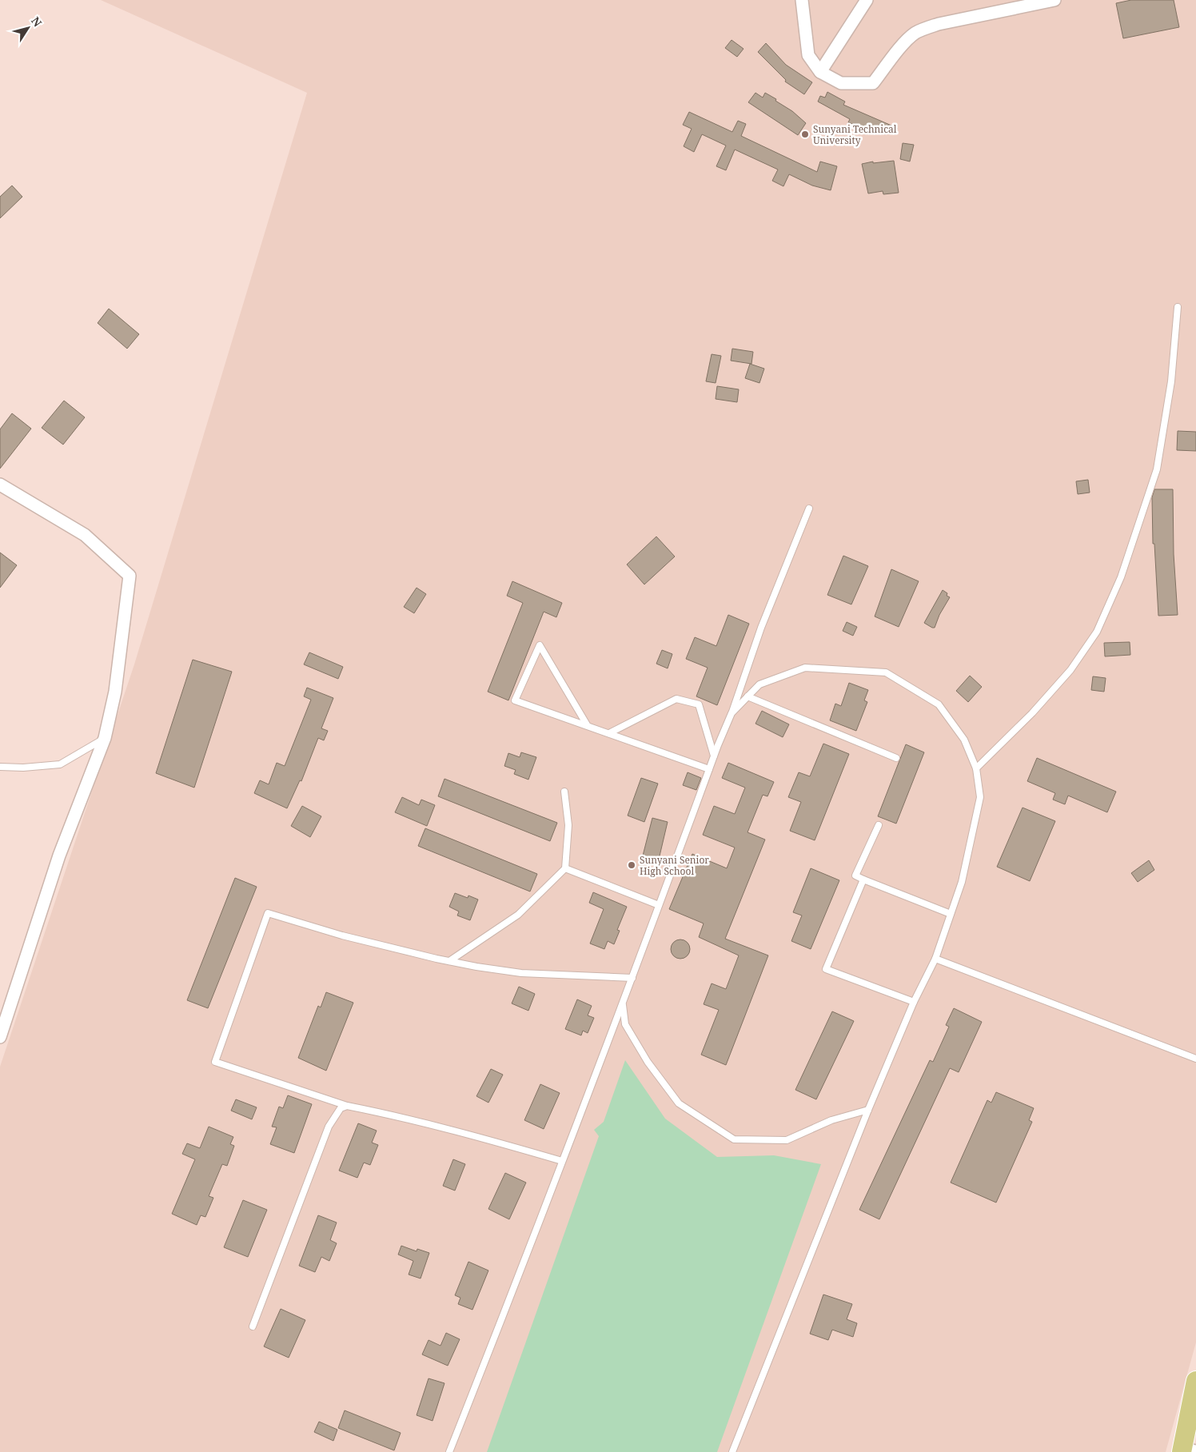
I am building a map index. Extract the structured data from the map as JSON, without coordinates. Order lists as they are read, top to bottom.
{
  "places": ["Sunyani Technical University", "Sunyani Senior High School"],
  "north": "top right"
}
